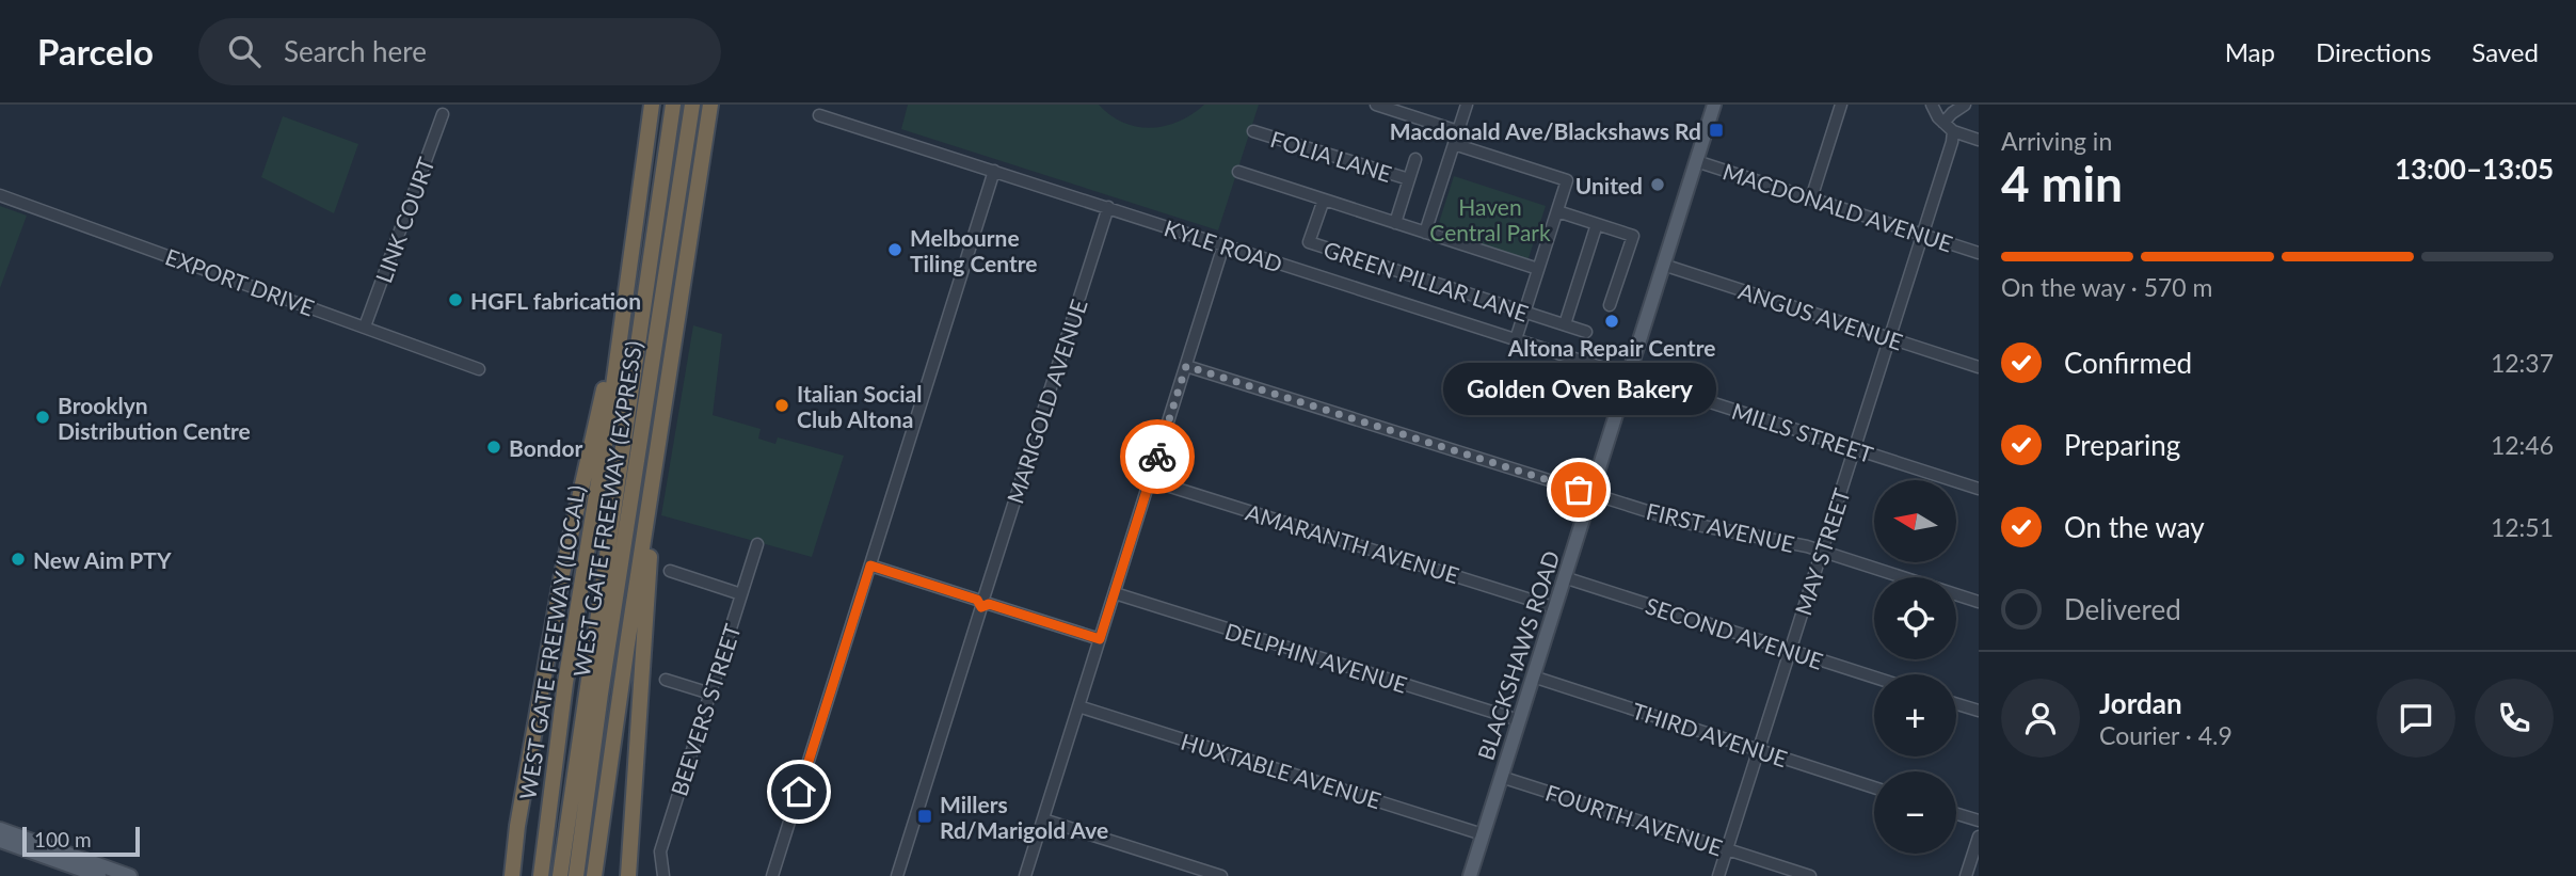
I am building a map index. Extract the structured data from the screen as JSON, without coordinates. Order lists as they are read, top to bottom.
{
  "streets": {
    "highway": ["WEST GATE FREEWAY (EXPRESS)", "WEST GATE FREEWAY (LOCAL)"],
    "main road": ["BLACKSHAWS ROAD"],
    "street": [
      "FOLIA LANE",
      "MACDONALD AVENUE",
      "LINK COURT",
      "KYLE ROAD",
      "GREEN PILLAR LANE",
      "EXPORT DRIVE",
      "ANGUS AVENUE",
      "MARIGOLD AVENUE",
      "MILLS STREET",
      "FIRST AVENUE",
      "AMARANTH AVENUE",
      "MAY STREET",
      "SECOND AVENUE",
      "DELPHIN AVENUE",
      "BEEVERS STREET",
      "THIRD AVENUE",
      "HUXTABLE AVENUE",
      "FOURTH AVENUE"
    ]
  },
  "crossings": [
    ["MACDONALD AVENUE", "MAY STREET"],
    ["MACDONALD AVENUE", "BLACKSHAWS ROAD"],
    ["LINK COURT", "EXPORT DRIVE"],
    ["KYLE ROAD", "MARIGOLD AVENUE"],
    ["KYLE ROAD", "MILLS STREET"],
    ["KYLE ROAD", "BLACKSHAWS ROAD"],
    ["ANGUS AVENUE", "MAY STREET"],
    ["ANGUS AVENUE", "BLACKSHAWS ROAD"],
    ["MILLS STREET", "MAY STREET"],
    ["MILLS STREET", "BLACKSHAWS ROAD"],
    ["FIRST AVENUE", "MAY STREET"],
    ["FIRST AVENUE", "BLACKSHAWS ROAD"],
    ["AMARANTH AVENUE", "BLACKSHAWS ROAD"],
    ["MAY STREET", "SECOND AVENUE"],
    ["MAY STREET", "THIRD AVENUE"],
    ["MAY STREET", "FOURTH AVENUE"],
    ["SECOND AVENUE", "BLACKSHAWS ROAD"],
    ["BLACKSHAWS ROAD", "DELPHIN AVENUE"],
    ["BLACKSHAWS ROAD", "THIRD AVENUE"],
    ["BLACKSHAWS ROAD", "HUXTABLE AVENUE"],
    ["BLACKSHAWS ROAD", "FOURTH AVENUE"]
  ],
  "parks": ["Haven Central Park"],
  "places": {
    "transit": ["Macdonald Ave/Blackshaws Rd", "Millers Rd/Marigold Ave"],
    "other": [
      "United",
      "Melbourne Tiling Centre",
      "HGFL fabrication",
      "Altona Repair Centre",
      "Italian Social Club Altona",
      "Brooklyn Distribution Centre",
      "Bondor",
      "Golden Oven Bakery",
      "New Aim PTY"
    ]
  },
  "scale_bar": "100 m",
  "north": "left",
  "page": {
    "header": "Parcelo",
    "search": "Search here",
    "nav": ["Map", "Directions", "Saved"],
    "heading": ["4 min", "Arriving in", "13:00–13:05"],
    "panel": ["Jordan", "Courier · 4.9"],
    "bar": "On the way · 570 m",
    "list": [
      ["Confirmed", "12:37"],
      ["Preparing", "12:46"],
      ["On the way", "12:51"],
      "Delivered"
    ],
    "bubble": "Golden Oven Bakery",
    "map_buttons": ["+", "−"],
    "scale": "100 m"
  }
}
